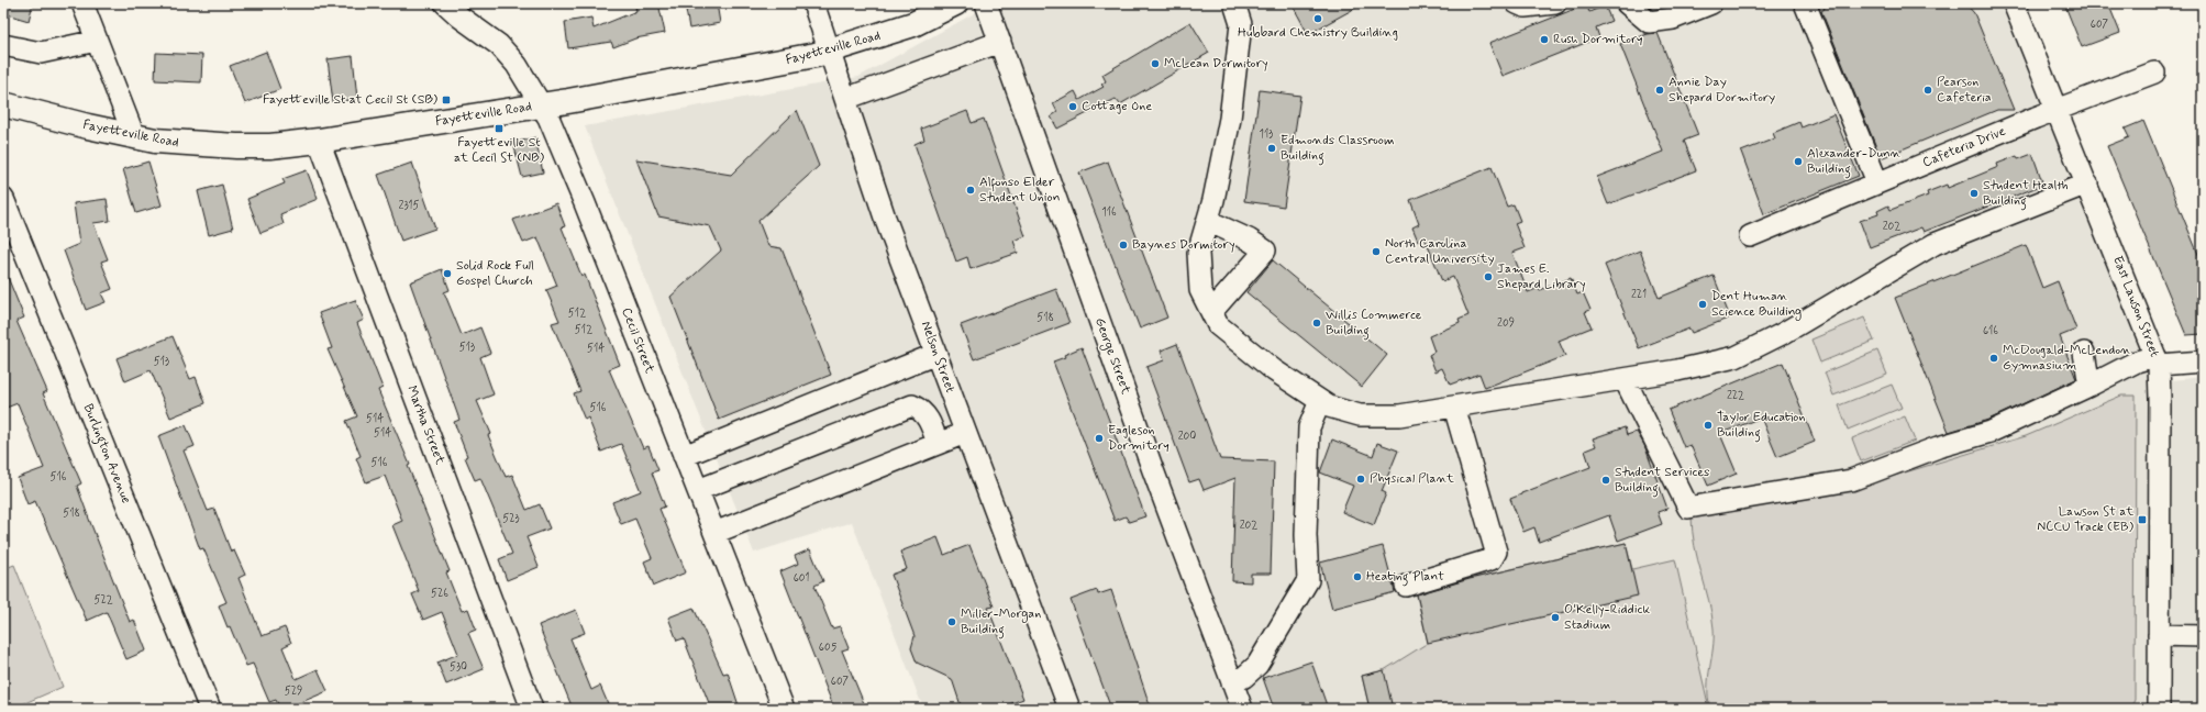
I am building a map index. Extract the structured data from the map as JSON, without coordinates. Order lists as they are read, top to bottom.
{
  "streets": {
    "main road": ["Fayetteville Road"],
    "street": [
      "Cafeteria Drive",
      "East Lawson Street",
      "Cecil Street",
      "George Street",
      "Nelson Street",
      "Martha Street",
      "Burlington Avenue"
    ]
  },
  "crossings": [
    ["Fayetteville Road", "Cecil Street"],
    ["Fayetteville Road", "Nelson Street"],
    ["Fayetteville Road", "Martha Street"],
    ["Cafeteria Drive", "East Lawson Street"]
  ],
  "places": {
    "other": [
      "Hubbard Chemistry Building",
      "Rush Dormitory",
      "McLean Dormitory",
      "Annie Day Shepard Dormitory",
      "Pearson Cafeteria",
      "Cottage One",
      "Edmonds Classroom Building",
      "Alexander-Dunn Building",
      "Alfonso Elder Student Union",
      "Student Health Building",
      "Baynes Dormitory",
      "North Carolina Central University",
      "Solid Rock Full Gospel Church",
      "James E. Shepard Library",
      "Dent Human Science Building",
      "Willis Commerce Building",
      "McDougald-McLendon Gymnasium",
      "Taylor Education Building",
      "Eagleson Dormitory",
      "Physical Plant",
      "Student Services Building",
      "Heating Plant",
      "O'Kelly-Riddick Stadium",
      "Miller-Morgan Building"
    ],
    "transit": ["Fayetteville St at Cecil St (SB)", "Fayetteville St at Cecil St (NB)", "Lawson St at NCCU Track (EB)"]
  },
  "house_numbers": [
    "607",
    "113",
    "2315",
    "116",
    "202",
    "221",
    "512",
    "518",
    "209",
    "512",
    "616",
    "513",
    "514",
    "513",
    "222",
    "516",
    "514",
    "514",
    "200",
    "516",
    "516",
    "518",
    "523",
    "202",
    "601",
    "526",
    "522",
    "605",
    "530",
    "607",
    "529"
  ]
}
